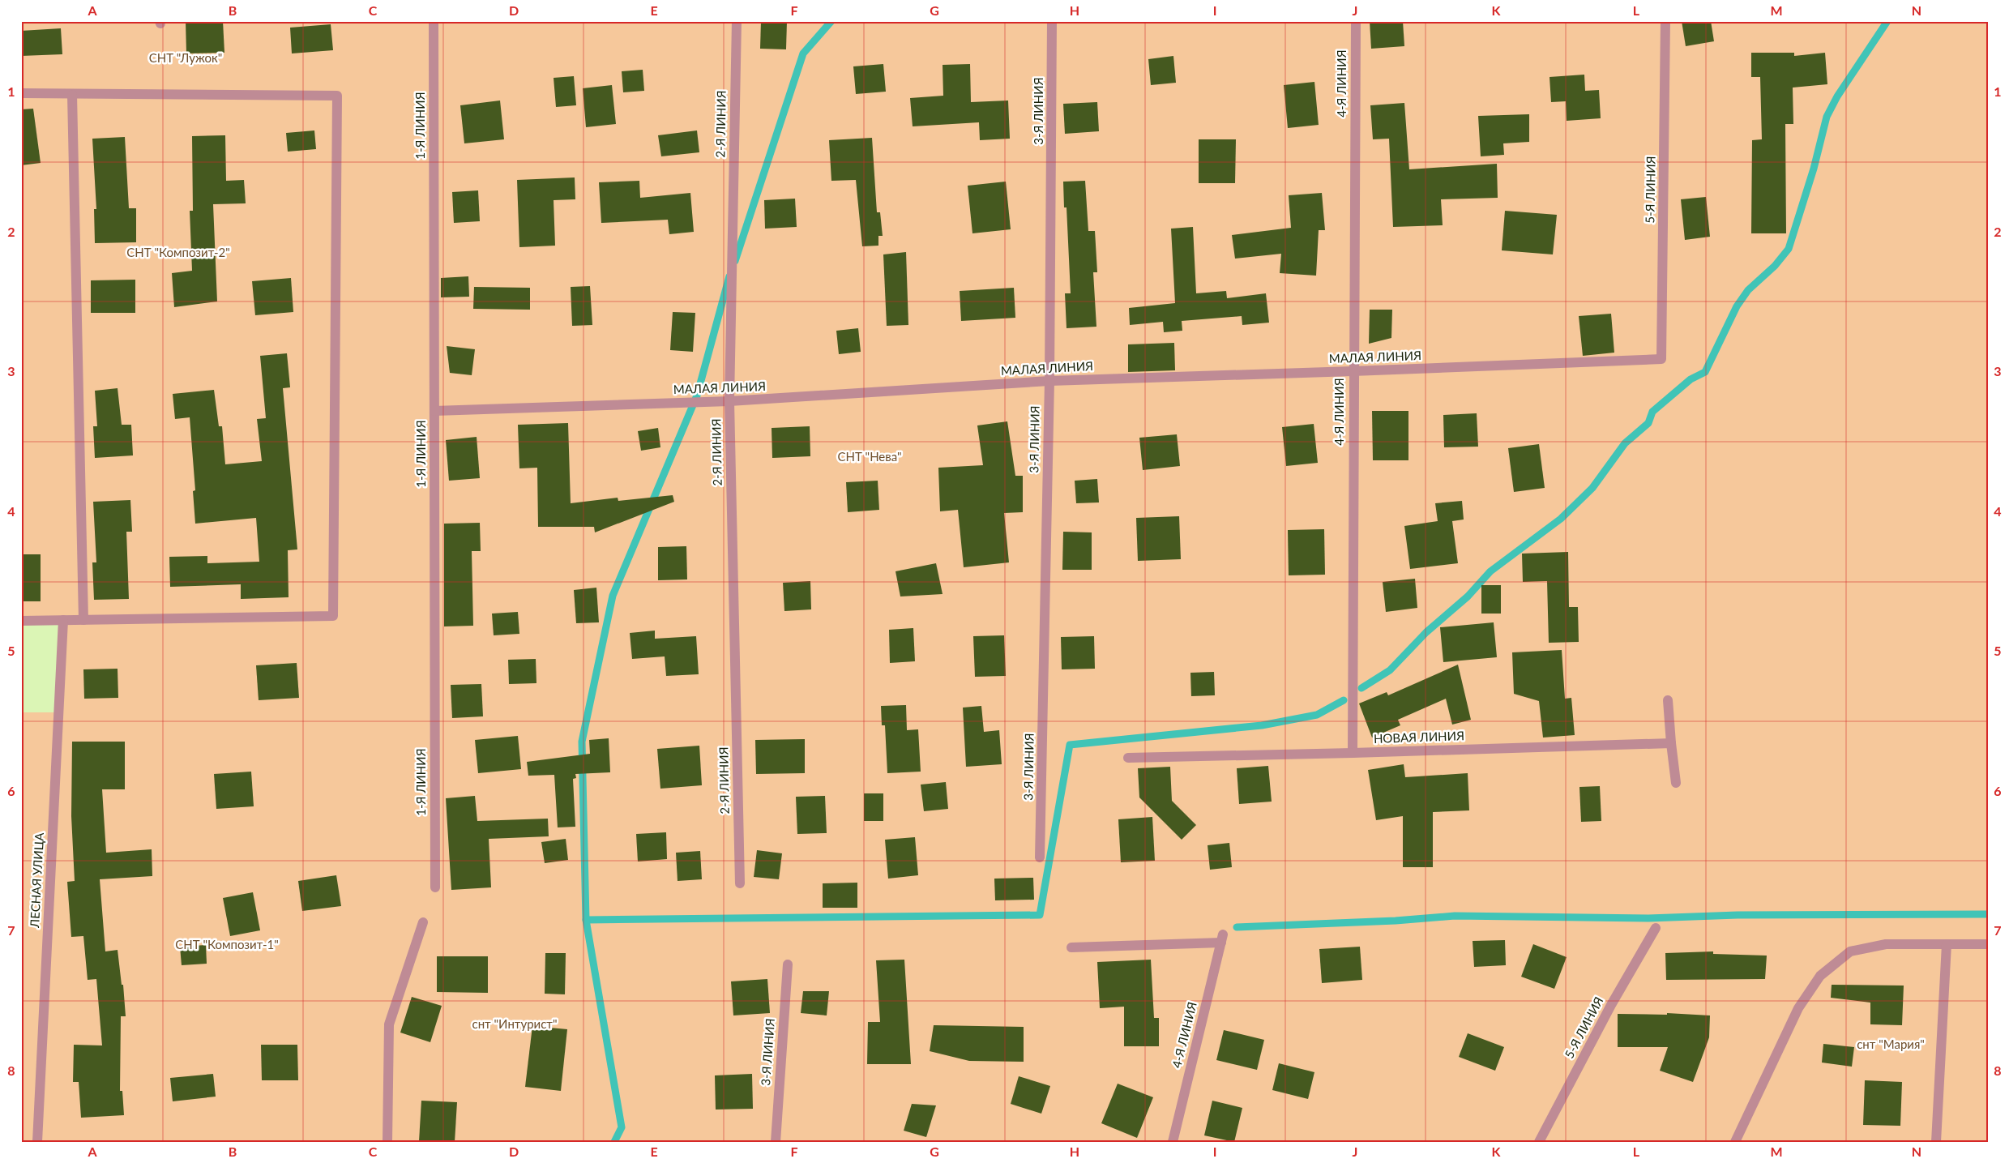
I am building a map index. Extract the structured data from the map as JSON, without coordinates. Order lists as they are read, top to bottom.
{
  "streets": {
    "street": [
      "4-Я ЛИНИЯ",
      "3-Я ЛИНИЯ",
      "2-Я ЛИНИЯ",
      "1-Я ЛИНИЯ",
      "5-Я ЛИНИЯ",
      "МАЛАЯ ЛИНИЯ",
      "НОВАЯ ЛИНИЯ",
      "ЛЕСНАЯ УЛИЦА"
    ]
  },
  "crossings": [
    ["4-Я ЛИНИЯ", "МАЛАЯ ЛИНИЯ"],
    ["4-Я ЛИНИЯ", "НОВАЯ ЛИНИЯ"],
    ["3-Я ЛИНИЯ", "МАЛАЯ ЛИНИЯ"],
    ["2-Я ЛИНИЯ", "МАЛАЯ ЛИНИЯ"],
    ["1-Я ЛИНИЯ", "МАЛАЯ ЛИНИЯ"],
    ["5-Я ЛИНИЯ", "МАЛАЯ ЛИНИЯ"]
  ],
  "parks": [
    "СНТ \"Лужок\"",
    "СНТ \"Композит-2\"",
    "СНТ \"Нева\"",
    "СНТ \"Композит-1\"",
    "снт \"Интурист\"",
    "снт \"Мария\""
  ],
  "grid": {
    "columns": [
      "A",
      "B",
      "C",
      "D",
      "E",
      "F",
      "G",
      "H",
      "I",
      "J",
      "K",
      "L",
      "M",
      "N"
    ],
    "rows": [
      "1",
      "2",
      "3",
      "4",
      "5",
      "6",
      "7",
      "8"
    ]
  }
}
